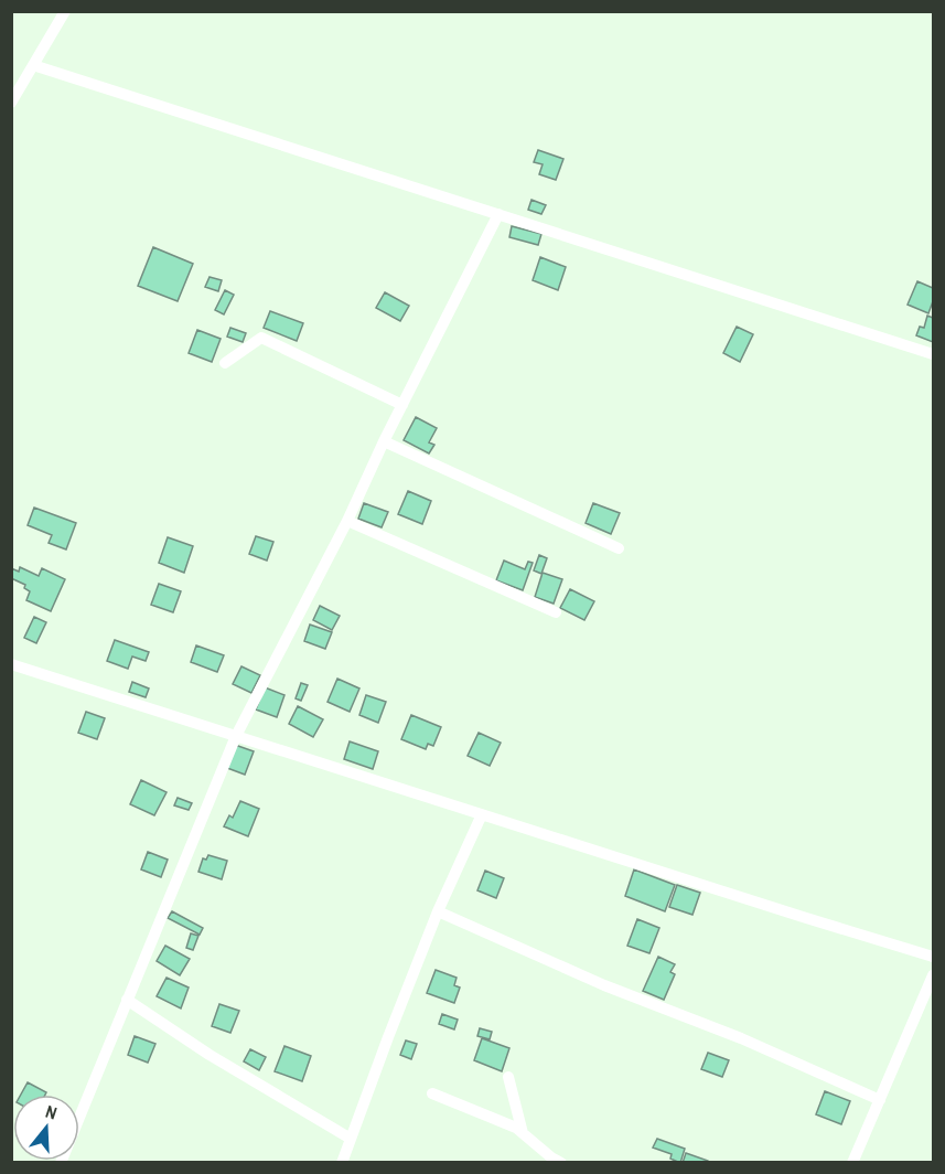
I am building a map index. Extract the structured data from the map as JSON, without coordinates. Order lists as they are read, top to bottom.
{
  "north": "top"
}
